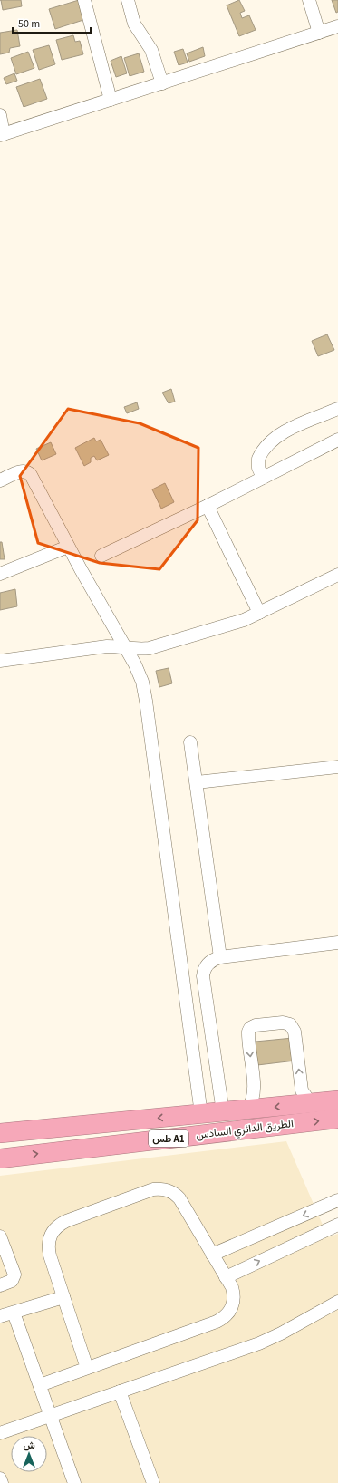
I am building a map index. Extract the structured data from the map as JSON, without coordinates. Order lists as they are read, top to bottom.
{
  "streets": {
    "highway": ["الطريق الدائري السادس", "طس A1"]
  },
  "scale_bar": "50 m",
  "north": "top"
}
